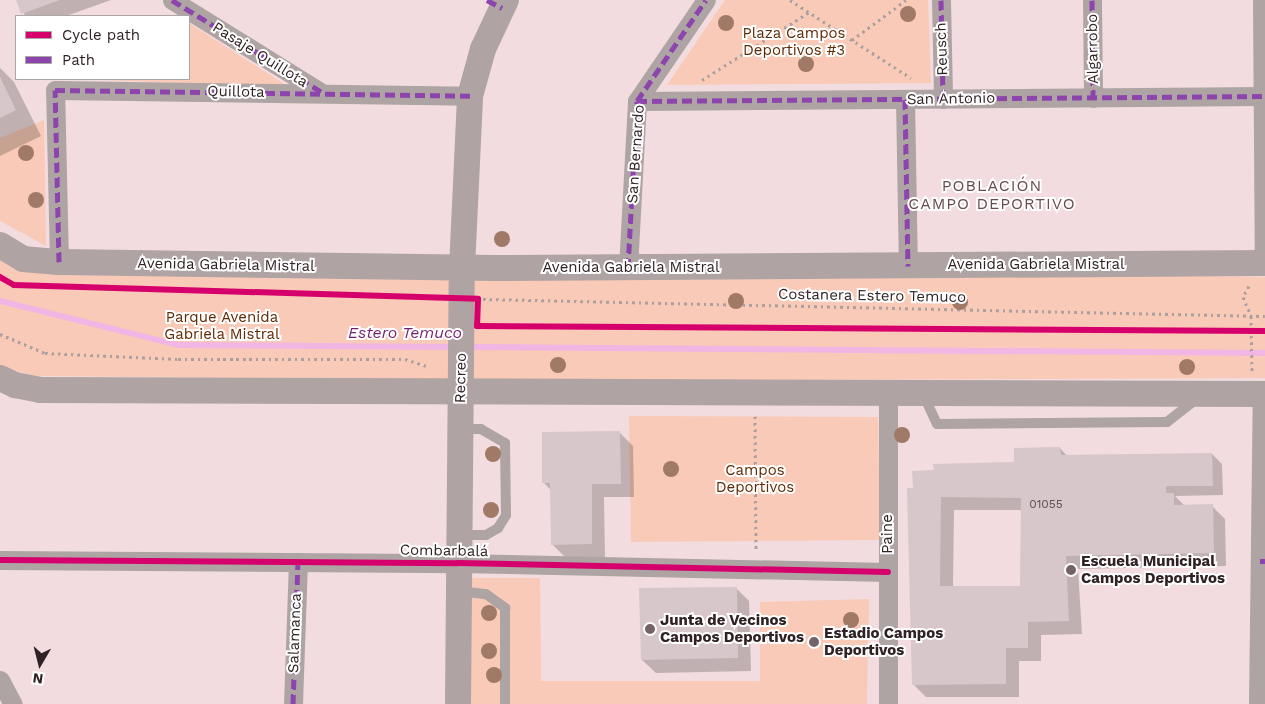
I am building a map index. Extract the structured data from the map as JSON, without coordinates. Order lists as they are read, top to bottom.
{
  "streets": {
    "main road": ["Avenida Gabriela Mistral", "Recreo"],
    "street": [
      "Reusch",
      "Algarrobo",
      "Pasaje Quillota",
      "Quillota",
      "San Antonio",
      "San Bernardo",
      "Paine",
      "Combarbalá",
      "Salamanca"
    ],
    "path": ["Costanera Estero Temuco"]
  },
  "crossings": [
    ["Reusch", "San Antonio"],
    ["Algarrobo", "San Antonio"],
    ["Pasaje Quillota", "Quillota"],
    ["Quillota", "Avenida Gabriela Mistral"],
    ["Quillota", "Recreo"],
    ["San Antonio", "San Bernardo"],
    ["San Bernardo", "Avenida Gabriela Mistral"],
    ["Avenida Gabriela Mistral", "Recreo"],
    ["Costanera Estero Temuco", "Recreo"],
    ["Recreo", "Combarbalá"],
    ["Paine", "Combarbalá"],
    ["Combarbalá", "Salamanca"]
  ],
  "districts": ["POBLACIÓN CAMPO DEPORTIVO"],
  "water": ["Estero Temuco"],
  "parks": ["Plaza Campos Deportivos #3", "Parque Avenida Gabriela Mistral", "Campos Deportivos"],
  "places": ["Escuela Municipal Campos Deportivos", "Junta de Vecinos Campos Deportivos", "Estadio Campos Deportivos"],
  "house_numbers": ["01055"],
  "legend": ["Cycle path", "Path"],
  "north": "bottom"
}
